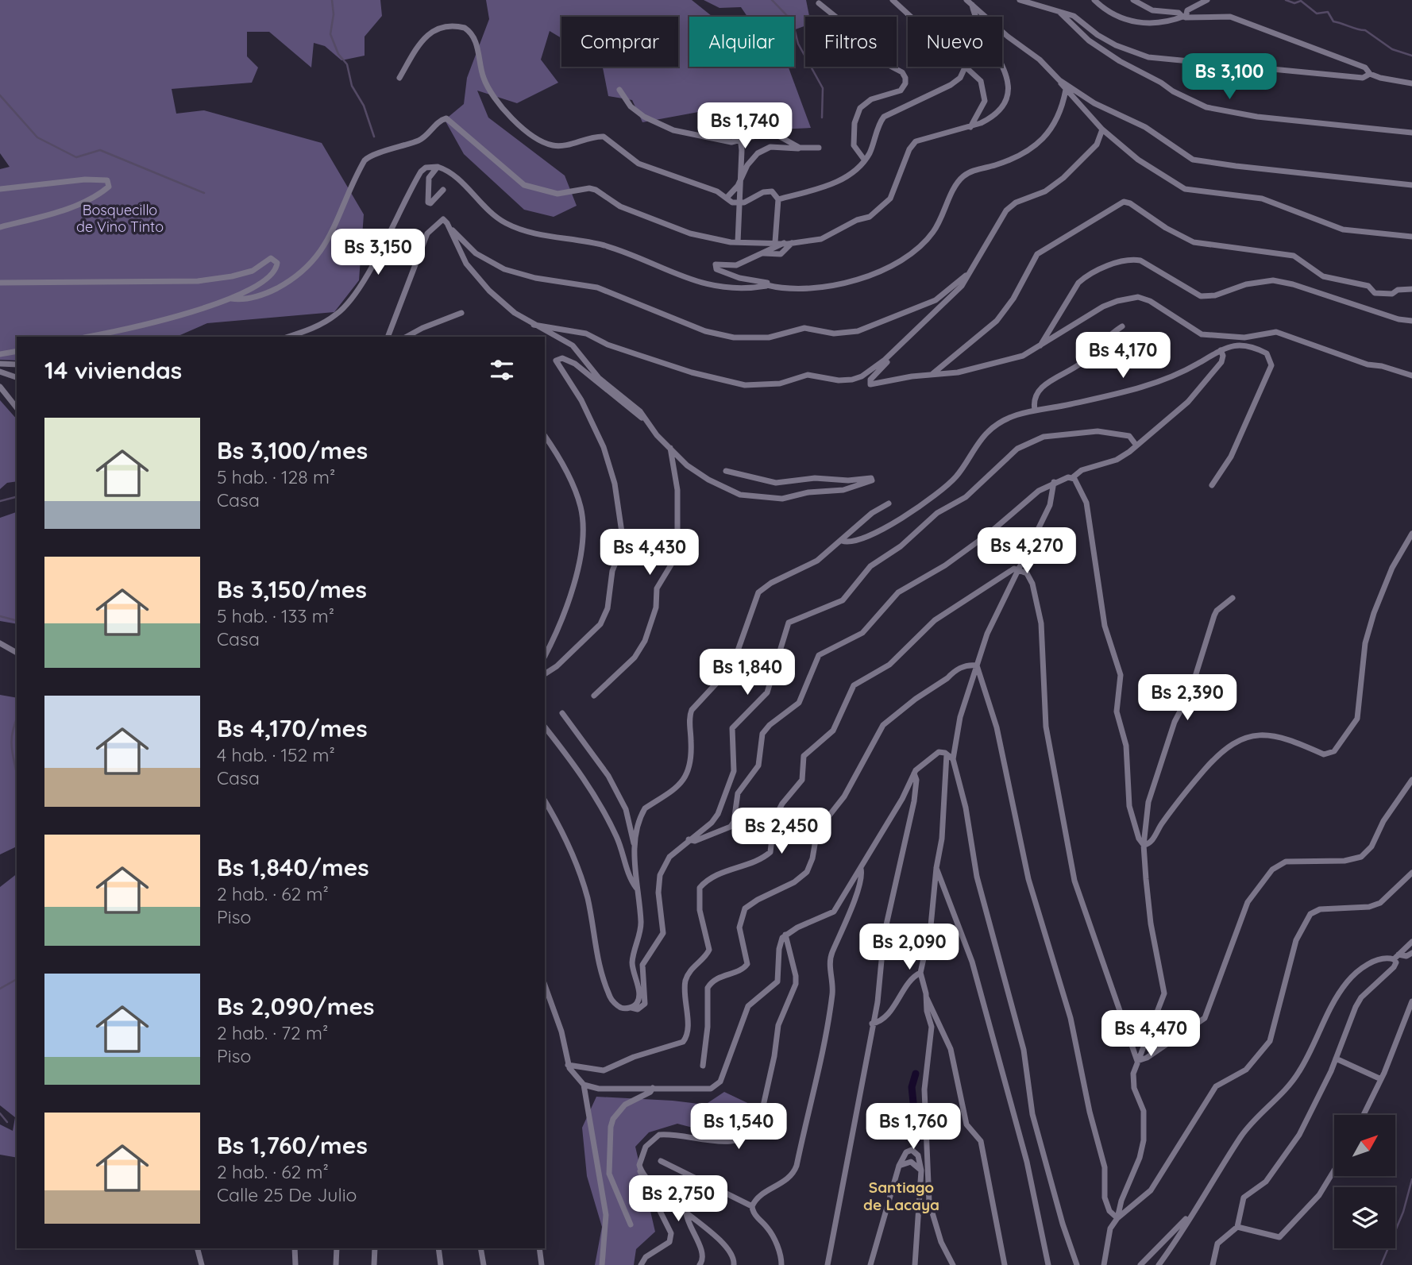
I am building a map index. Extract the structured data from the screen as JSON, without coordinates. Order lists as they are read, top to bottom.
{
  "districts": ["Santiago de Lacaya"],
  "parks": ["Bosquecillo de Vino Tinto"],
  "north": "top right",
  "page": {
    "chip": [
      "Comprar",
      "Alquilar",
      "Filtros",
      "Nuevo"
    ],
    "price": [
      "Bs 3,100",
      "Bs 1,740",
      "Bs 3,150",
      "Bs 4,170",
      "Bs 4,270",
      "Bs 4,430",
      "Bs 1,840",
      "Bs 2,390",
      "Bs 2,450",
      "Bs 2,090",
      "Bs 4,470",
      "Bs 1,540",
      "Bs 1,760",
      "Bs 2,750"
    ],
    "heading": "14 viviendas",
    "list": [
      {
        "name": "Bs 3,100/mes",
        "note": "5 hab. · 128 m² · Casa"
      },
      {
        "name": "Bs 3,150/mes",
        "note": "5 hab. · 133 m² · Casa"
      },
      {
        "name": "Bs 4,170/mes",
        "note": "4 hab. · 152 m² · Casa"
      },
      {
        "name": "Bs 1,840/mes",
        "note": "2 hab. · 62 m² · Piso"
      },
      {
        "name": "Bs 2,090/mes",
        "note": "2 hab. · 72 m² · Piso"
      },
      {
        "name": "Bs 1,760/mes",
        "note": "2 hab. · 62 m² · Calle 25 De Julio"
      }
    ]
  }
}
